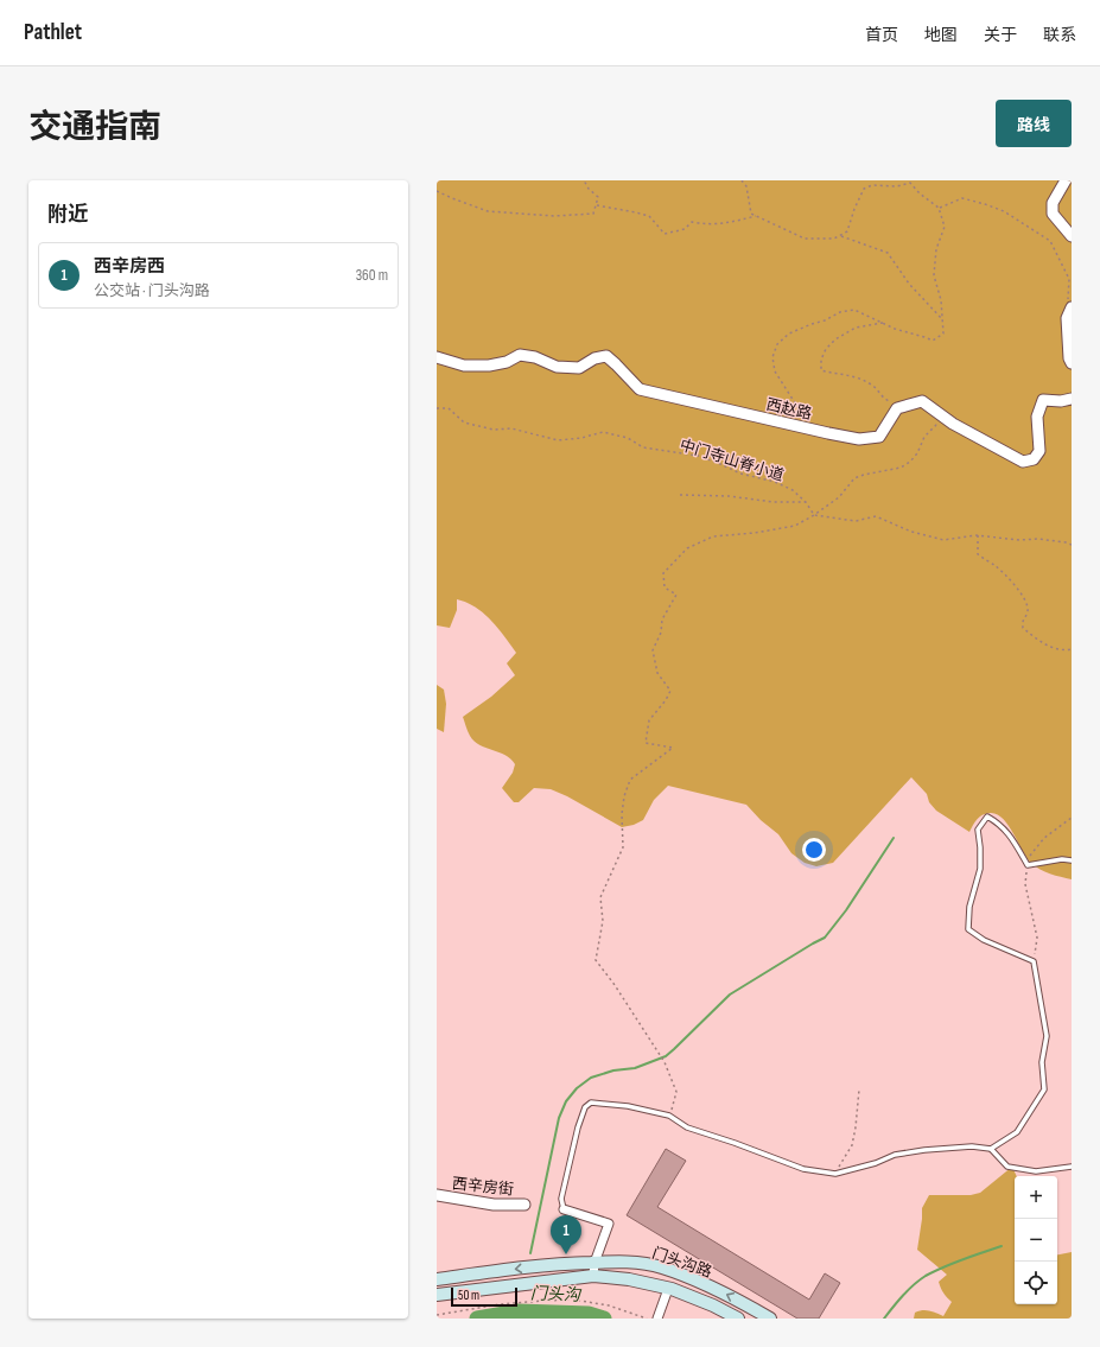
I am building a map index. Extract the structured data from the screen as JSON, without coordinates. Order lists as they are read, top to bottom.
{
  "streets": {
    "main road": ["门头沟路"],
    "street": ["西赵路", "西辛房街"],
    "path": ["中门寺山脊小道"]
  },
  "water": ["门头沟"],
  "scale_bar": "50 m",
  "page": {
    "header": "Pathlet",
    "nav": [
      "首页",
      "地图",
      "关于",
      "联系"
    ],
    "title": "交通指南",
    "buttons": "路线",
    "heading": "附近",
    "list": [
      {
        "mark": "1",
        "name": "西辛房西",
        "note": "公交站 · 门头沟路",
        "value": "360 m"
      }
    ],
    "map_buttons": ["+", "−"],
    "pins": "1",
    "scale": "50 m"
  }
}
